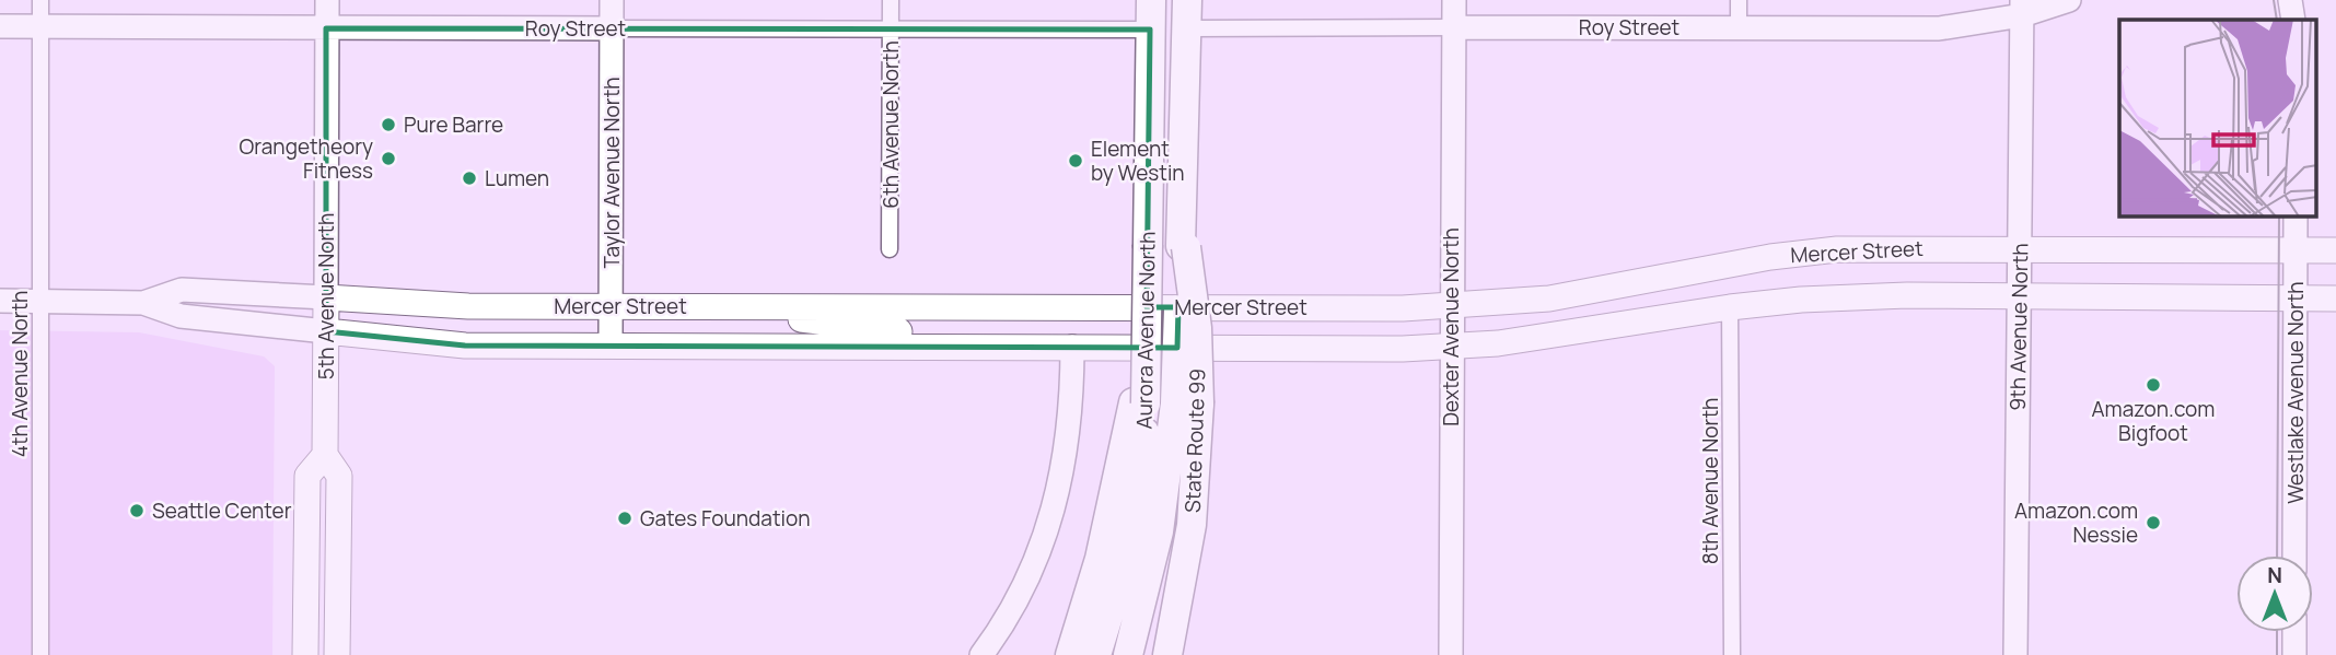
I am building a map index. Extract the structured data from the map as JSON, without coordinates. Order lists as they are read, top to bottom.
{
  "streets": {
    "highway": ["Aurora Avenue North", "State Route 99"],
    "main road": [
      "Roy Street",
      "Taylor Avenue North",
      "Mercer Street",
      "5th Avenue North",
      "Dexter Avenue North",
      "9th Avenue North",
      "Westlake Avenue North"
    ],
    "street": ["6th Avenue North", "4th Avenue North", "8th Avenue North"]
  },
  "crossings": [
    ["Roy Street", "6th Avenue North"],
    ["Roy Street", "Taylor Avenue North"],
    ["Roy Street", "5th Avenue North"],
    ["Roy Street", "Dexter Avenue North"],
    ["Roy Street", "9th Avenue North"],
    ["Roy Street", "Aurora Avenue North"],
    ["Roy Street", "4th Avenue North"],
    ["Taylor Avenue North", "Mercer Street"],
    ["Mercer Street", "5th Avenue North"],
    ["Mercer Street", "Dexter Avenue North"],
    ["Mercer Street", "9th Avenue North"],
    ["Mercer Street", "4th Avenue North"],
    ["Mercer Street", "Westlake Avenue North"],
    ["Mercer Street", "8th Avenue North"],
    ["Aurora Avenue North", "State Route 99"]
  ],
  "places": [
    "Pure Barre",
    "Orangetheory Fitness",
    "Element by Westin",
    "Lumen",
    "Amazon.com Bigfoot",
    "Seattle Center",
    "Gates Foundation",
    "Amazon.com Nessie"
  ],
  "north": "top"
}
